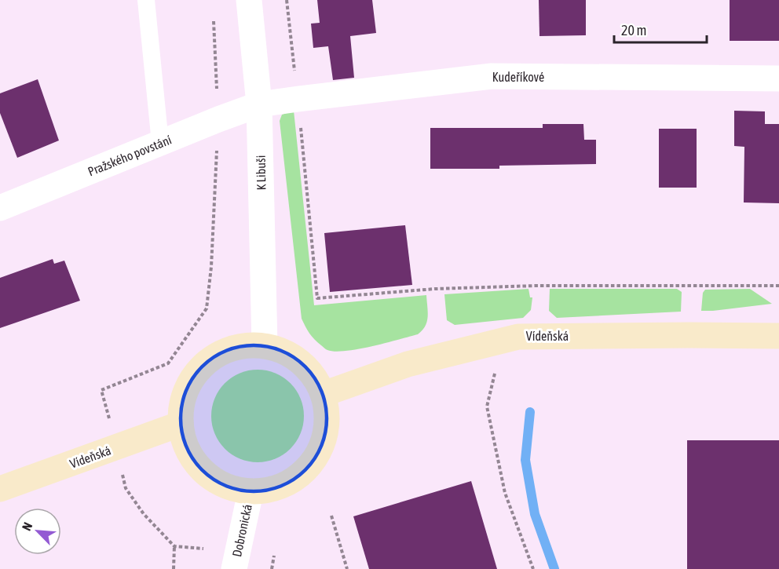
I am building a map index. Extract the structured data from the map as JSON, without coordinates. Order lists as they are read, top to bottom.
{
  "streets": {
    "main road": ["Vídeňská"],
    "street": [
      "Kudeříkové",
      "Pražského povstání",
      "K Libuši",
      "Dobronická"
    ]
  },
  "crossings": [
    ["Kudeříkové", "Pražského povstání"],
    ["Kudeříkové", "K Libuši"],
    ["Pražského povstání", "K Libuši"],
    ["K Libuši", "Vídeňská"],
    ["K Libuši", "Dobronická"],
    ["Vídeňská", "Dobronická"]
  ],
  "scale_bar": "20 m",
  "north": "top left"
}
